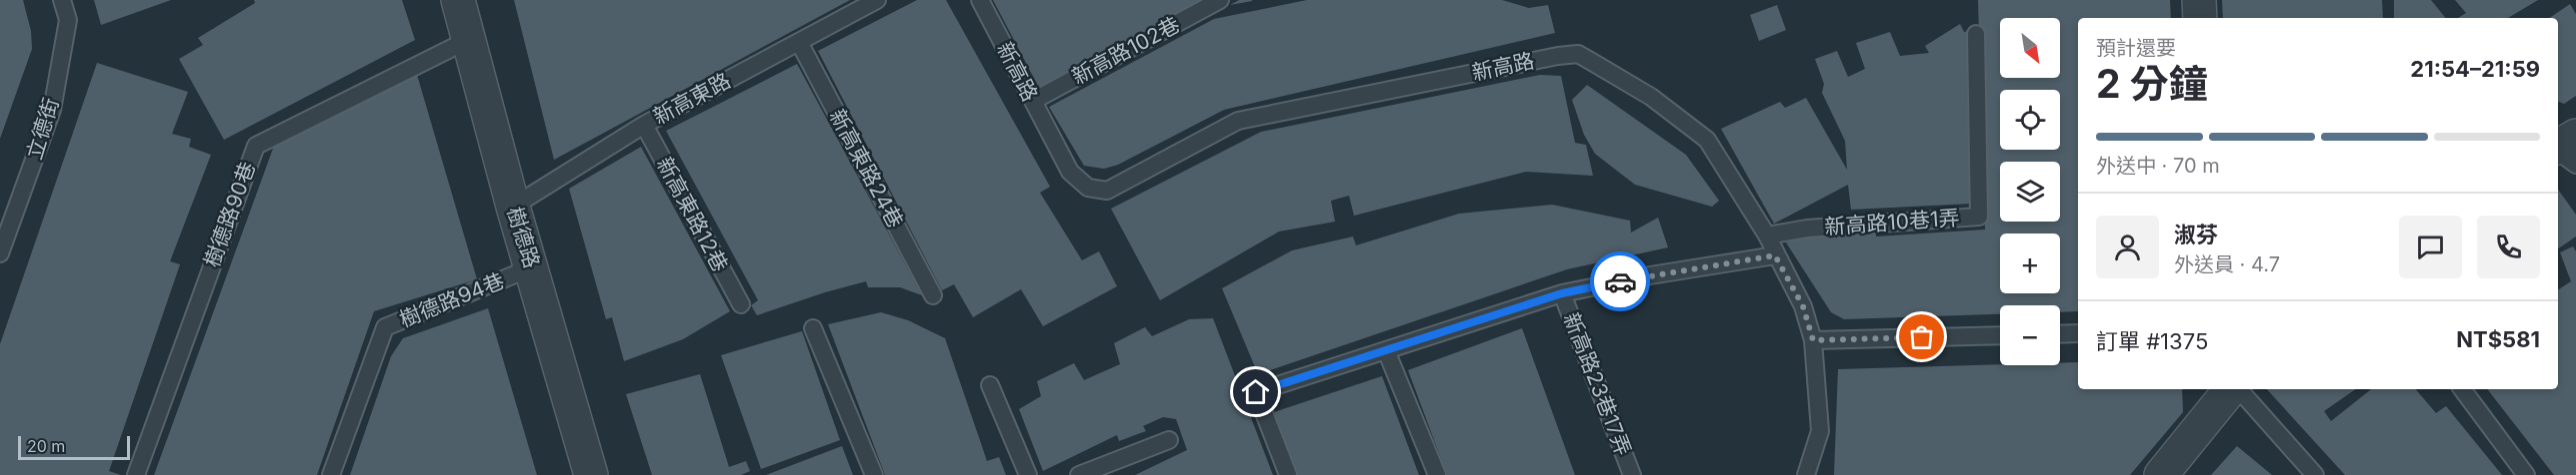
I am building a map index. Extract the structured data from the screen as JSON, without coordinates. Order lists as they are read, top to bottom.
{
  "streets": {
    "street": ["樹德路"],
    "lane": [
      "新高路102巷",
      "新高路",
      "新高東路",
      "立德街",
      "新高東路24巷",
      "樹德路90巷",
      "新高東路12巷",
      "新高路10巷1弄",
      "樹德路94巷",
      "新高路23巷17弄"
    ]
  },
  "crossings": [
    ["新高路102巷", "新高路"],
    ["新高路", "新高路10巷1弄"],
    ["新高東路", "新高東路24巷"],
    ["新高東路", "新高東路12巷"],
    ["新高東路", "樹德路"],
    ["樹德路90巷", "樹德路"],
    ["樹德路", "樹德路94巷"]
  ],
  "scale_bar": "20 m",
  "north": "bottom right",
  "page": {
    "map_buttons": ["+", "−"],
    "heading": ["2 分鐘", "預計還要", "21:54–21:59"],
    "panel": [
      "淑芬",
      "外送員 · 4.7",
      "訂單 #1375",
      "NT$581"
    ],
    "bar": "外送中 · 70 m",
    "scale": "20 m"
  }
}
